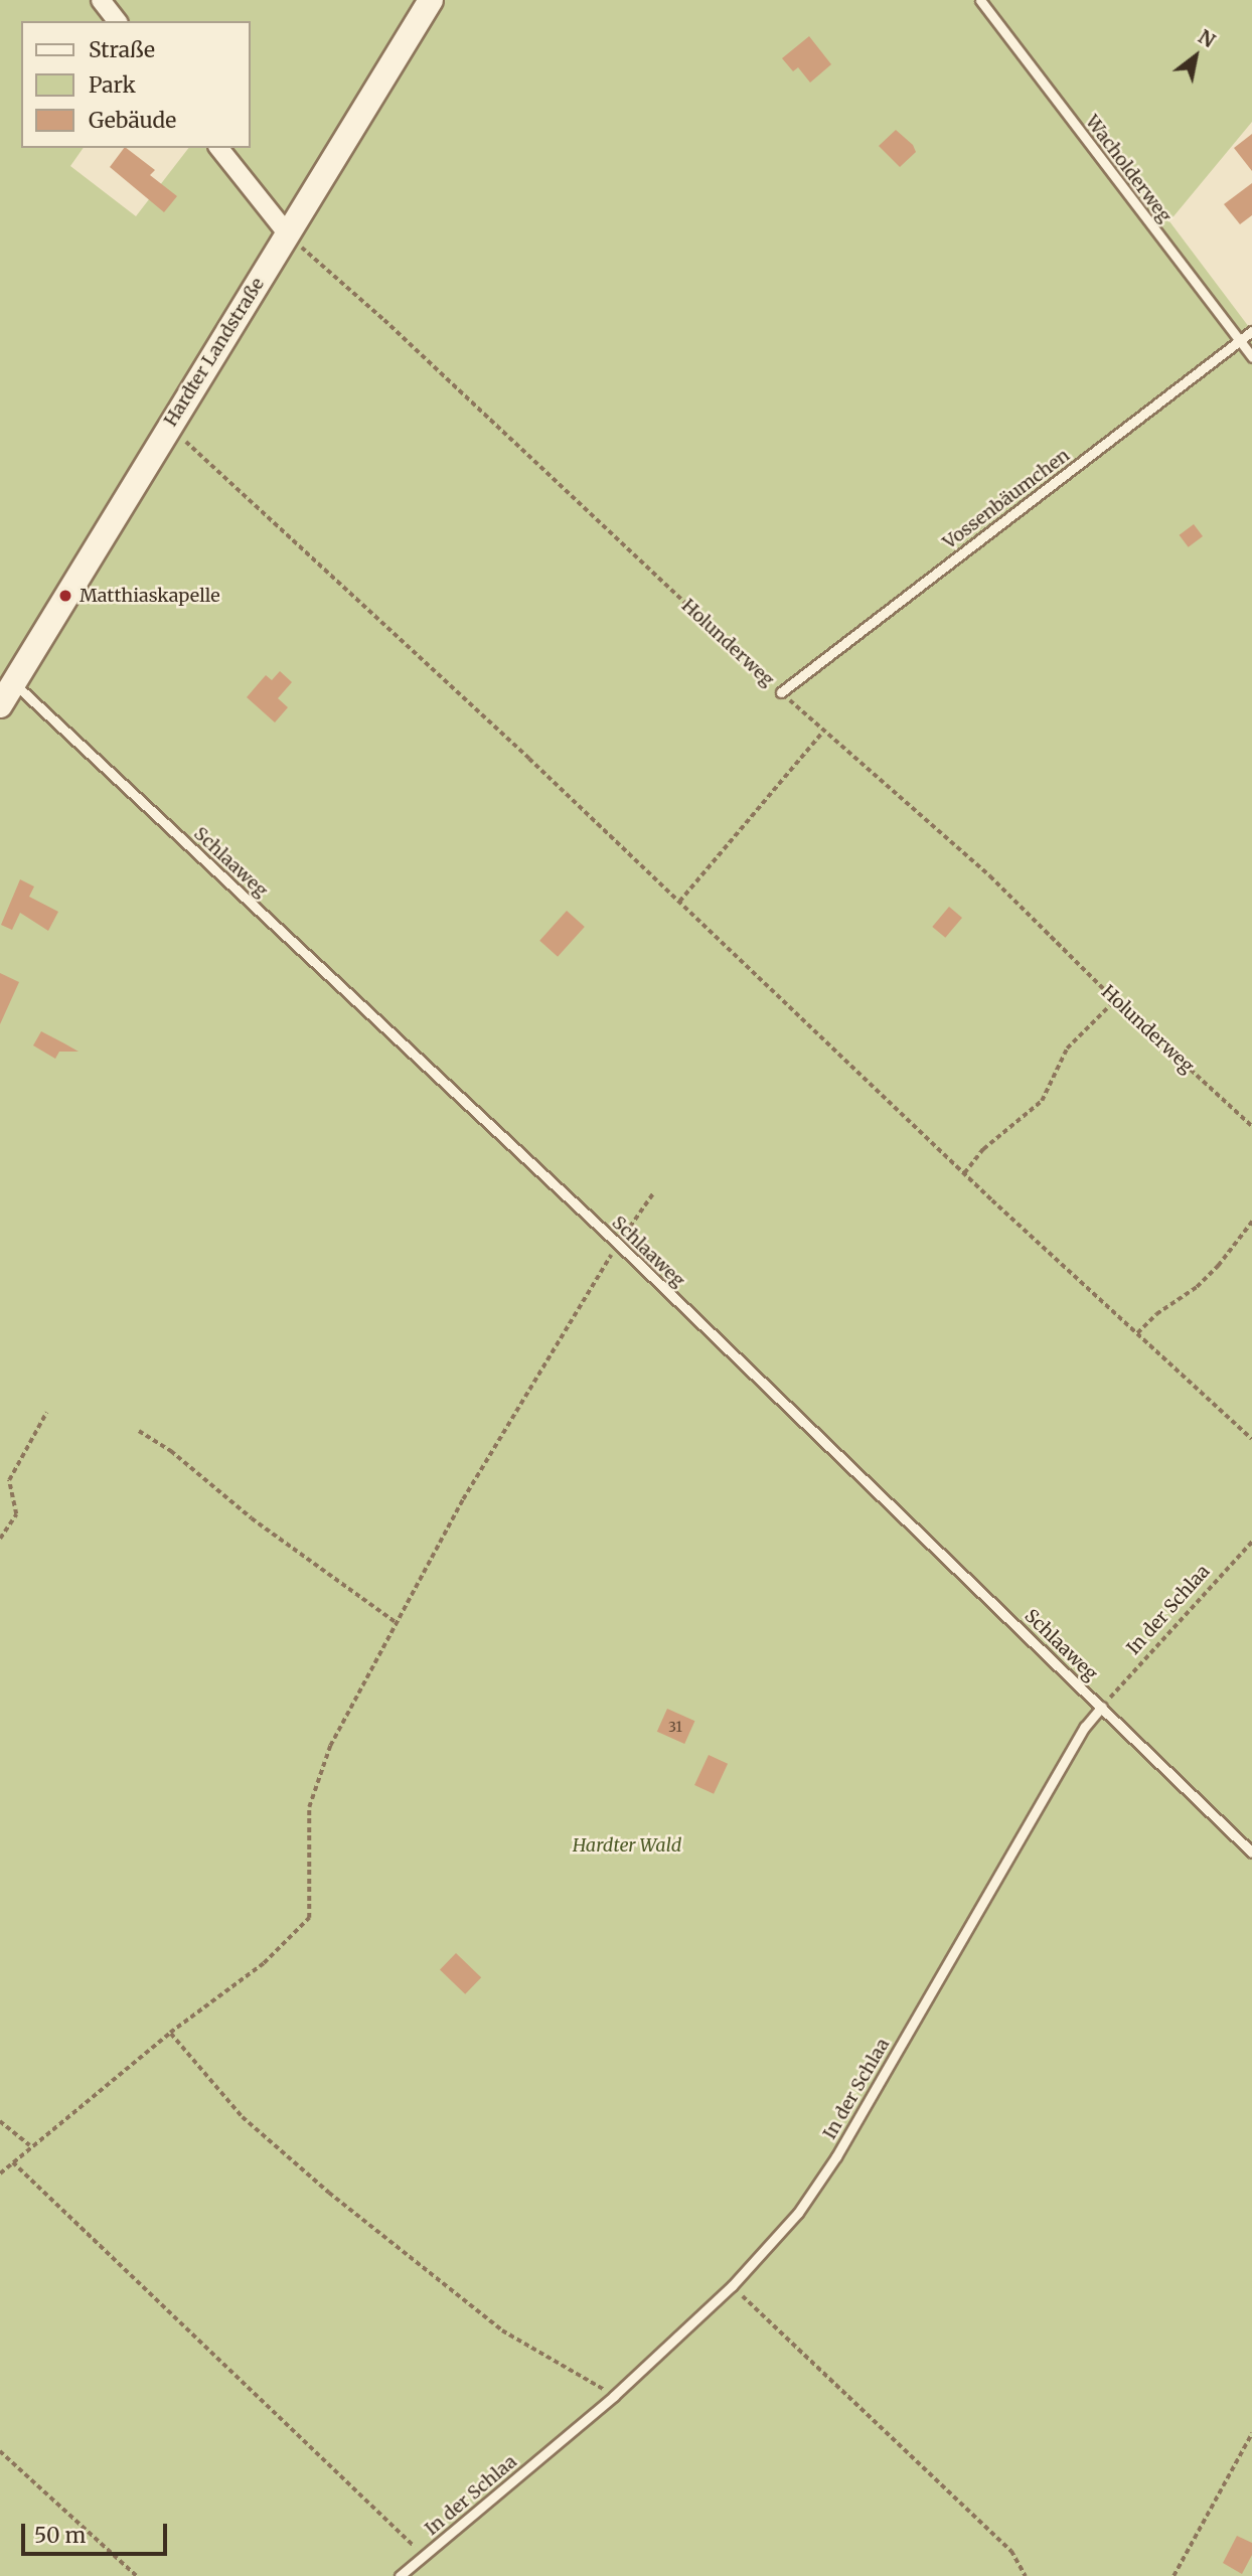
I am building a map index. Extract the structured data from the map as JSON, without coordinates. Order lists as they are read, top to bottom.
{
  "streets": {
    "main road": ["Hardter Landstraße"],
    "lane": [
      "Wacholderweg",
      "Vossenbäumchen",
      "Schlaaweg",
      "In der Schlaa"
    ],
    "path": ["Holunderweg"]
  },
  "crossings": [
    ["Wacholderweg", "Vossenbäumchen"],
    ["Hardter Landstraße", "Holunderweg"],
    ["Hardter Landstraße", "Schlaaweg"],
    ["Vossenbäumchen", "Holunderweg"],
    ["Schlaaweg", "In der Schlaa"]
  ],
  "parks": ["Hardter Wald"],
  "places": ["Matthiaskapelle"],
  "house_numbers": ["31"],
  "legend": ["Straße", "Park", "Gebäude"],
  "scale_bar": "50 m",
  "north": "top right"
}
